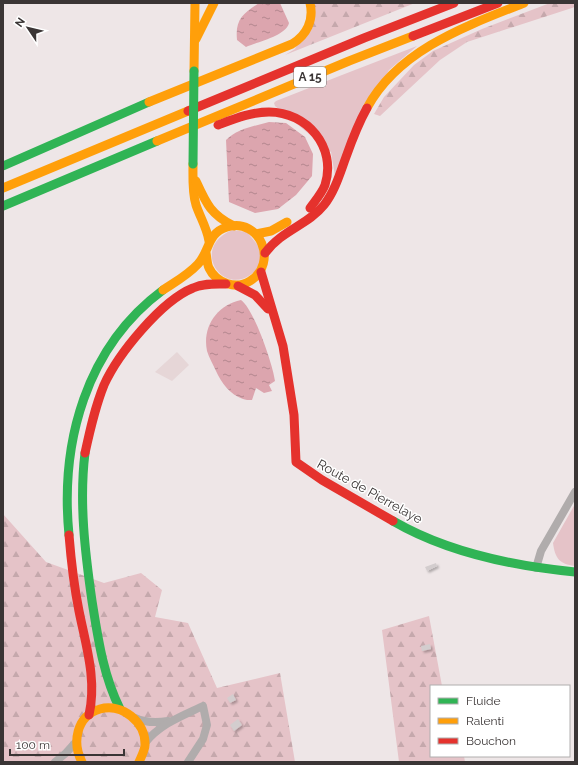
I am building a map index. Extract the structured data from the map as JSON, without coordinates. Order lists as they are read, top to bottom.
{
  "streets": {
    "main road": ["A 15", "Route de Pierrelaye"]
  },
  "legend": ["Fluide", "Ralenti", "Bouchon"],
  "scale_bar": "100 m",
  "north": "top left"
}
